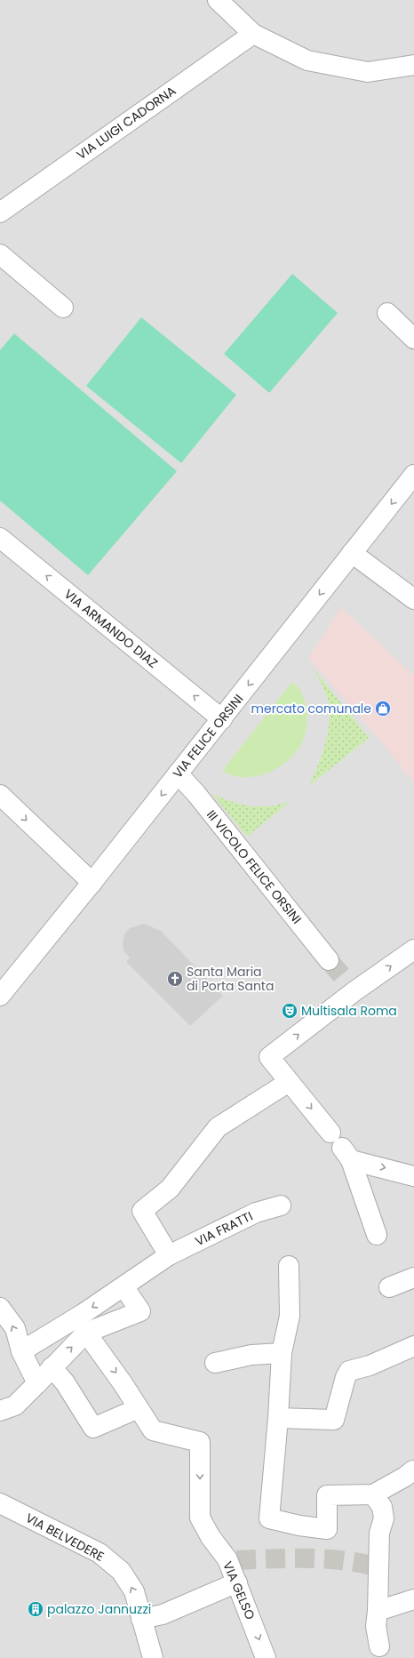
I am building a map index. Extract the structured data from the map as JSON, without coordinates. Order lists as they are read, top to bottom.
{
  "streets": {
    "street": [
      "VIA LUIGI CADORNA",
      "VIA ARMANDO DIAZ",
      "VIA FELICE ORSINI",
      "III VICOLO FELICE ORSINI",
      "VIA FRATTI",
      "VIA BELVEDERE",
      "VIA GELSO"
    ]
  },
  "crossings": [
    ["VIA ARMANDO DIAZ", "VIA FELICE ORSINI"],
    ["VIA FELICE ORSINI", "III VICOLO FELICE ORSINI"]
  ],
  "one_way": ["VIA ARMANDO DIAZ", "VIA FELICE ORSINI", "VIA GELSO"],
  "places": {
    "shop": ["mercato comunale"],
    "church": ["Santa Maria di Porta Santa"],
    "theatre": ["Multisala Roma"],
    "building": ["palazzo Jannuzzi"]
  }
}
